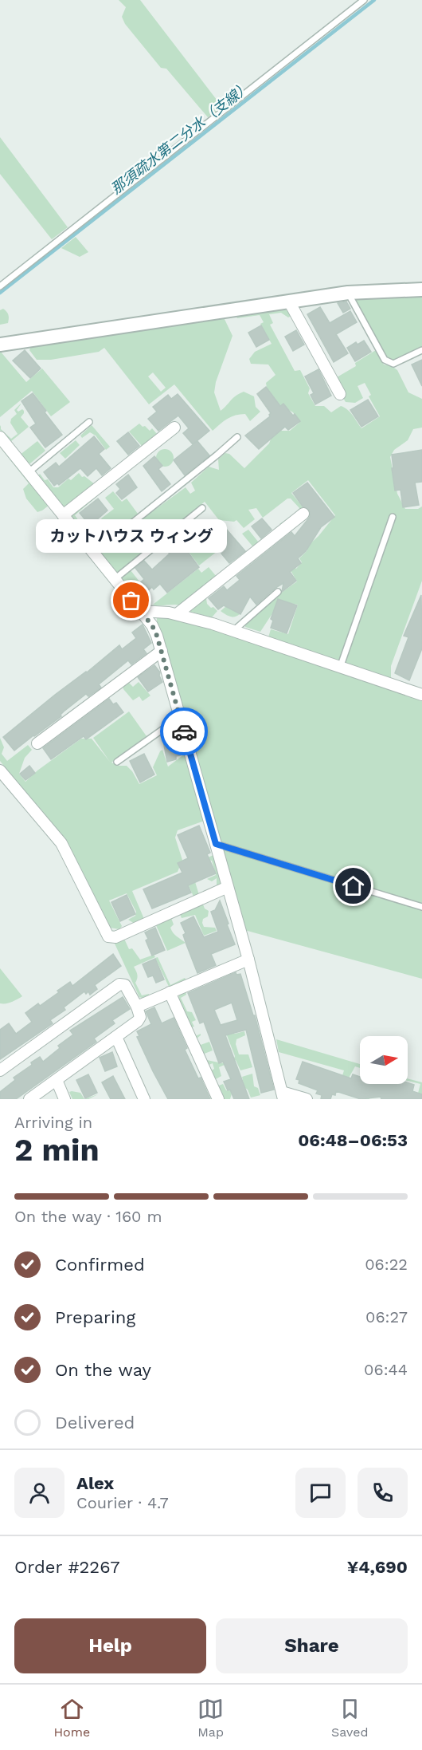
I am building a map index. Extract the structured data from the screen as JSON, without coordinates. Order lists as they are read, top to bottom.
{
  "water": ["那須疏水第二分水（支線）"],
  "places": ["カットハウス ウィング"],
  "north": "right",
  "page": {
    "bubble": "カットハウス ウィング",
    "heading": ["2 min", "Arriving in", "06:48–06:53"],
    "panel": [
      "Alex",
      "Courier · 4.7",
      "Order #2267",
      "¥4,690"
    ],
    "bar": "On the way · 160 m",
    "list": [
      ["Confirmed", "06:22"],
      ["Preparing", "06:27"],
      ["On the way", "06:44"],
      "Delivered"
    ],
    "buttons": ["Help", "Share"],
    "tabs": ["Home", "Map", "Saved"]
  }
}
